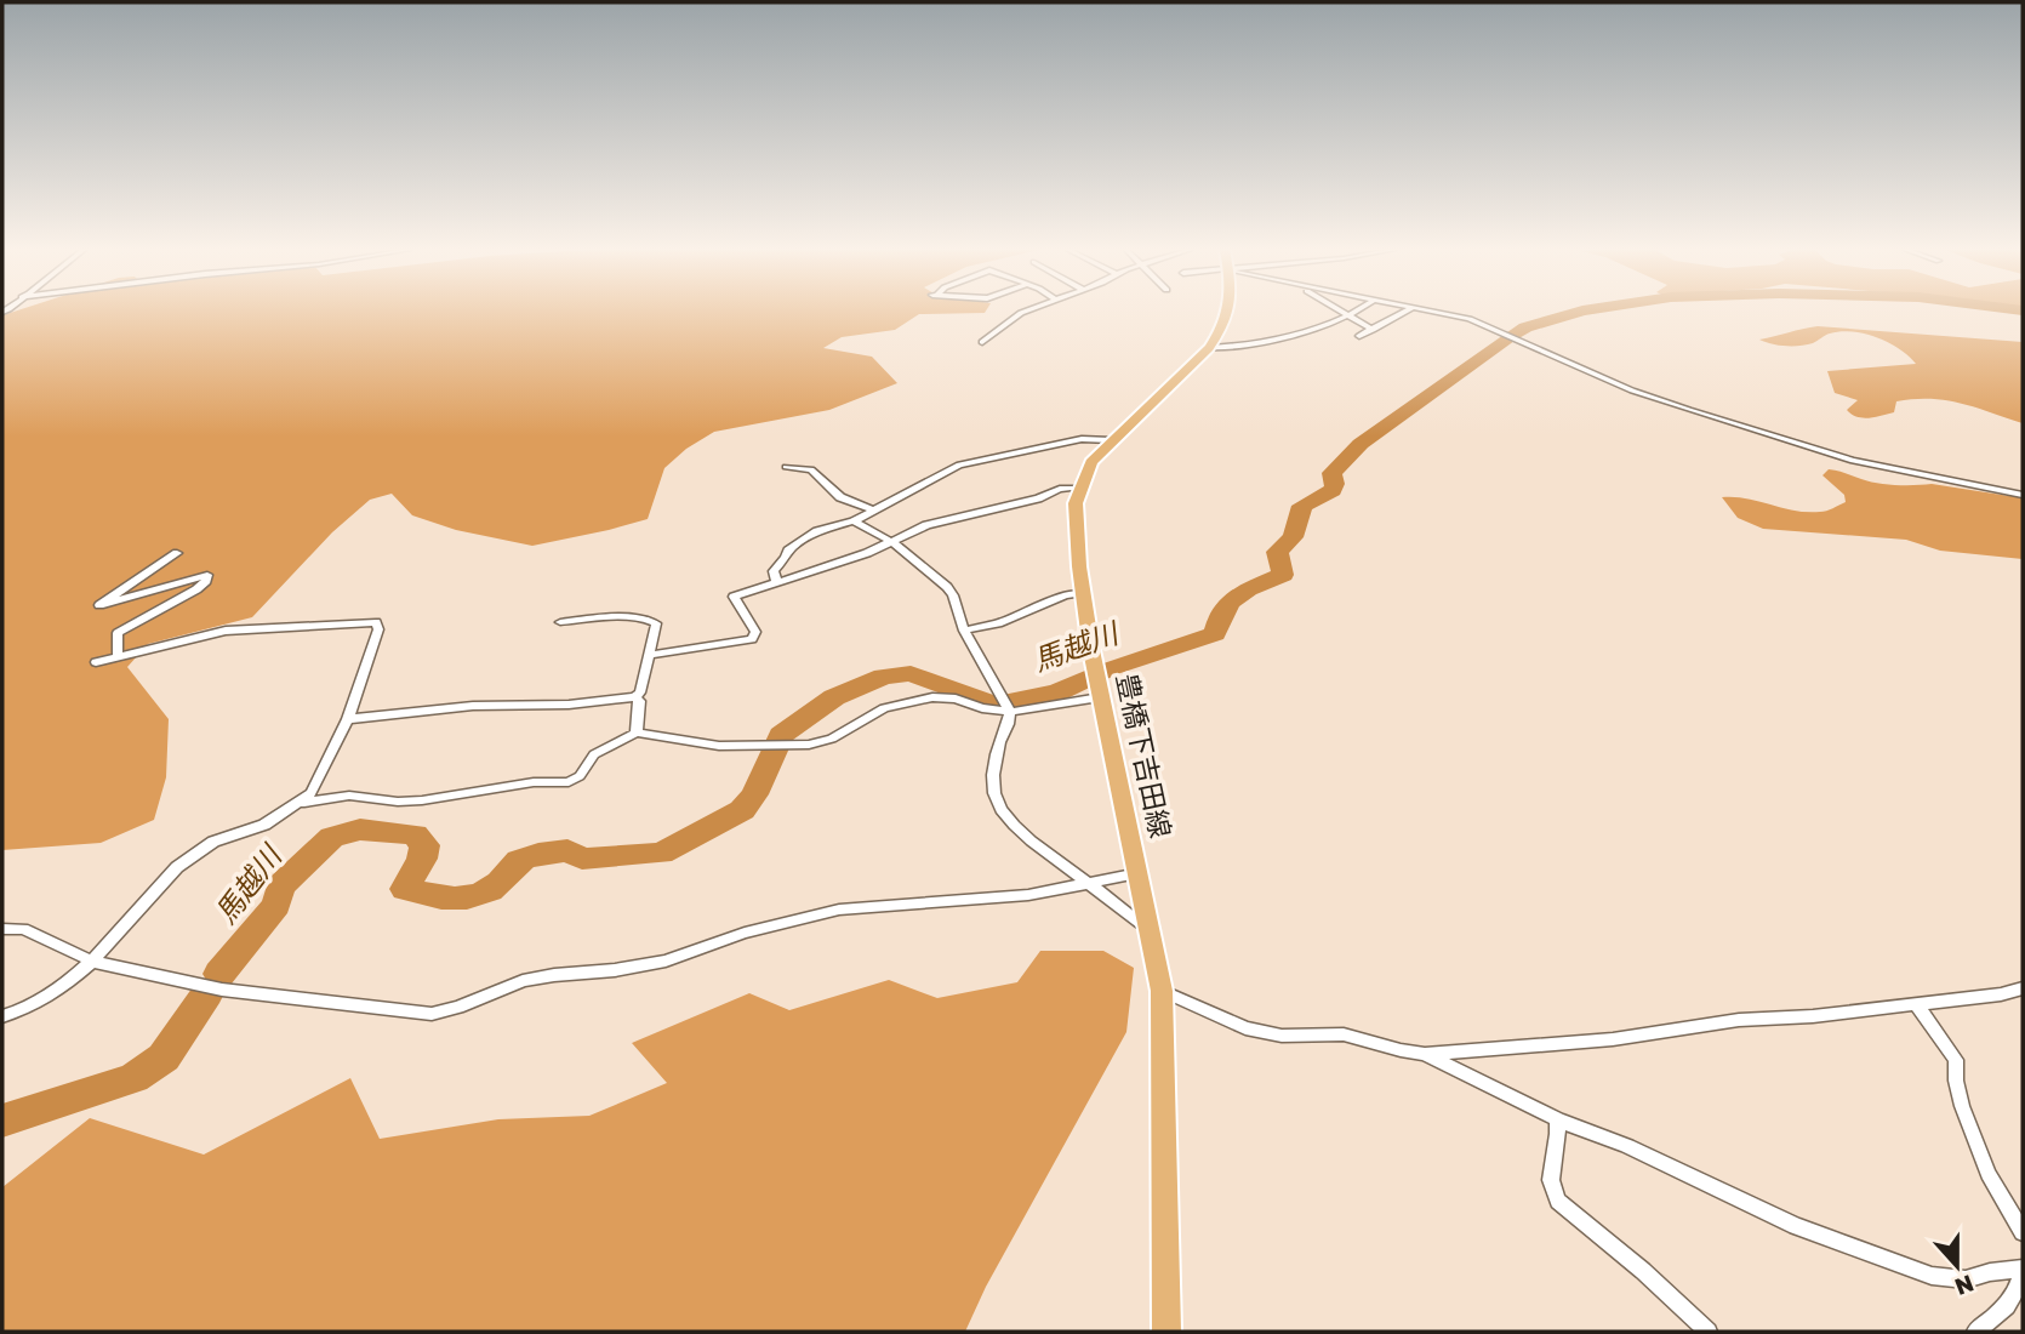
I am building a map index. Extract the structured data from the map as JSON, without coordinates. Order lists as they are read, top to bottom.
{
  "streets": {
    "main road": ["豊橋下吉田線"]
  },
  "water": ["馬越川"],
  "north": "bottom"
}
